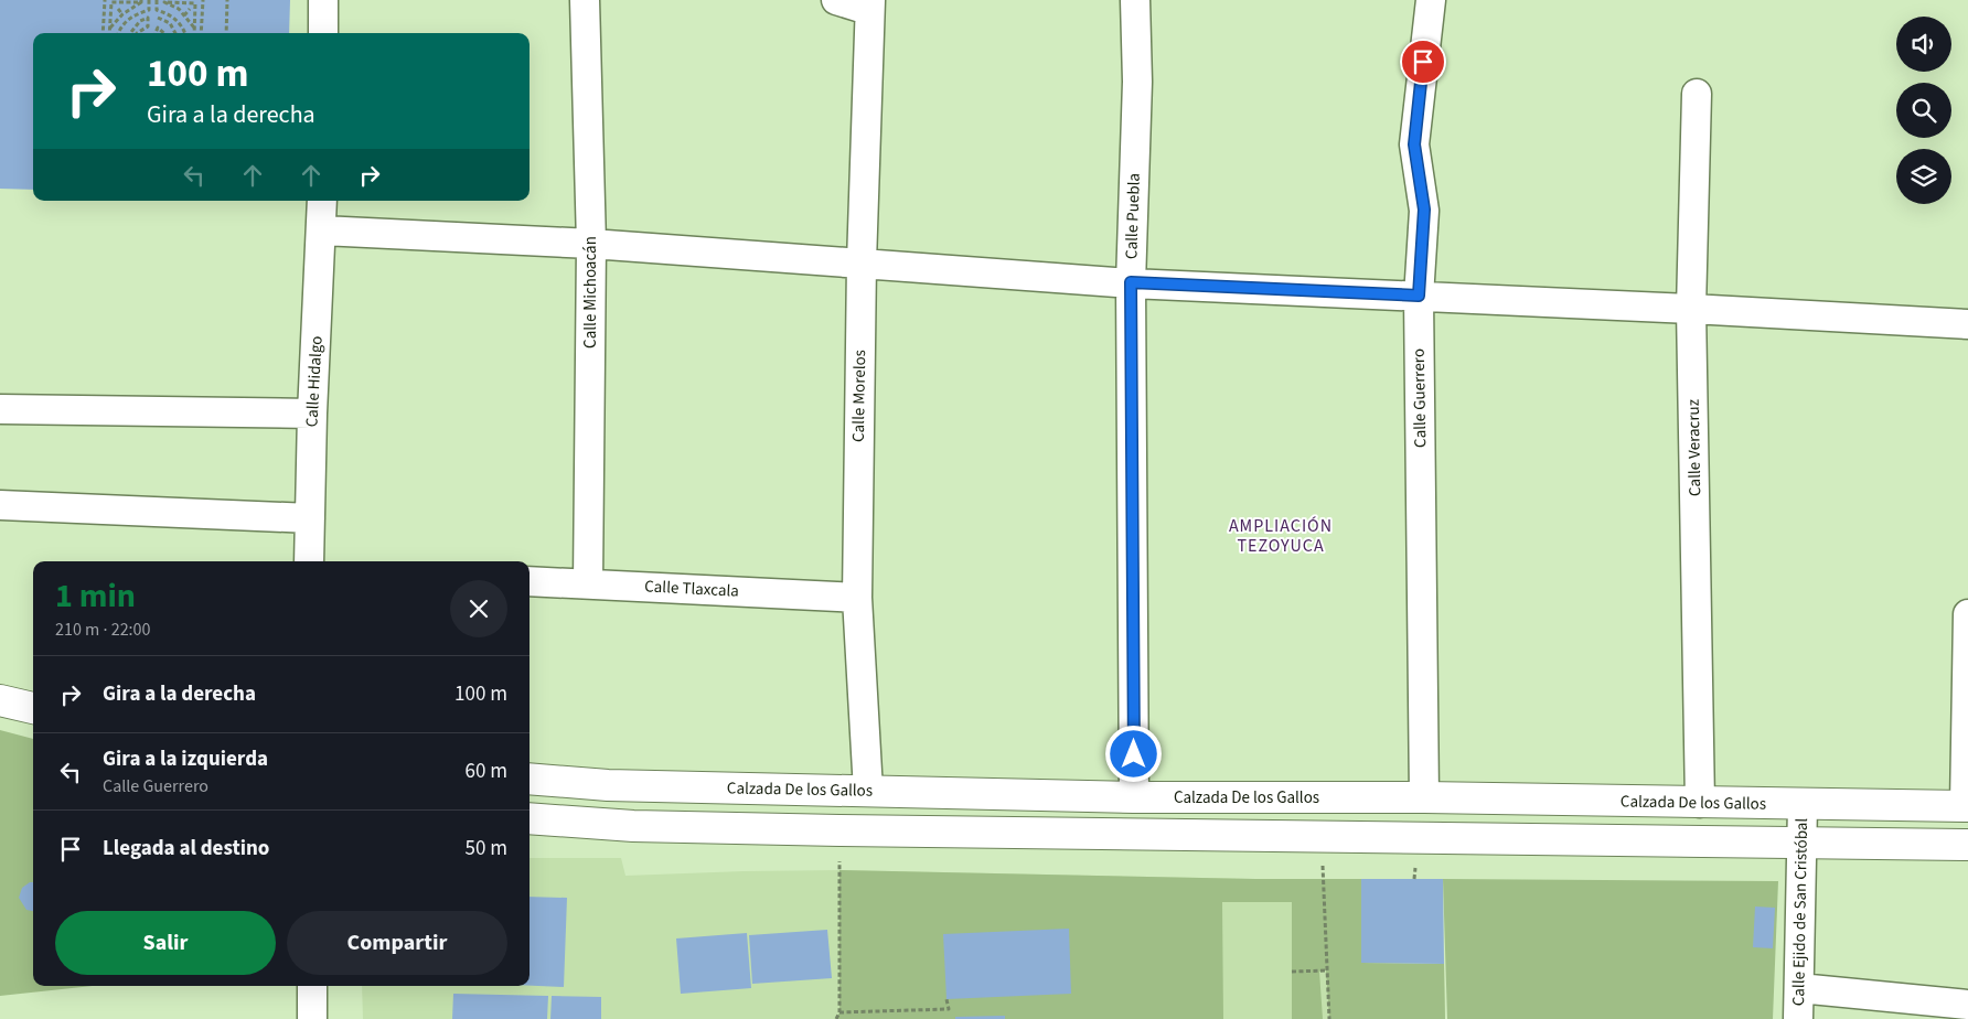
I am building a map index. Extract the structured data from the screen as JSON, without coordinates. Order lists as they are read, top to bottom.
{
  "streets": {
    "main road": ["Calzada De los Gallos"],
    "street": [
      "Calle Puebla",
      "Calle Michoacán",
      "Calle Hidalgo",
      "Calle Morelos",
      "Calle Guerrero",
      "Calle Veracruz",
      "Calle Tlaxcala",
      "Calle Ejido de San Cristóbal"
    ]
  },
  "crossings": [
    ["Calle Puebla", "Calzada De los Gallos"],
    ["Calle Michoacán", "Calle Tlaxcala"],
    ["Calle Morelos", "Calle Tlaxcala"],
    ["Calle Morelos", "Calzada De los Gallos"],
    ["Calle Guerrero", "Calzada De los Gallos"],
    ["Calle Veracruz", "Calzada De los Gallos"],
    ["Calzada De los Gallos", "Calle Ejido de San Cristóbal"]
  ],
  "districts": ["AMPLIACIÓN TEZOYUCA"],
  "page": {
    "turn": ["100 m", "Gira a la derecha"],
    "heading": ["1 min", "210 m · 22:00"],
    "list": [
      {
        "name": "Gira a la derecha",
        "value": "100 m"
      },
      {
        "name": "Gira a la izquierda",
        "note": "Calle Guerrero",
        "value": "60 m"
      },
      {
        "name": "Llegada al destino",
        "value": "50 m"
      }
    ],
    "buttons": ["Salir", "Compartir"]
  }
}
